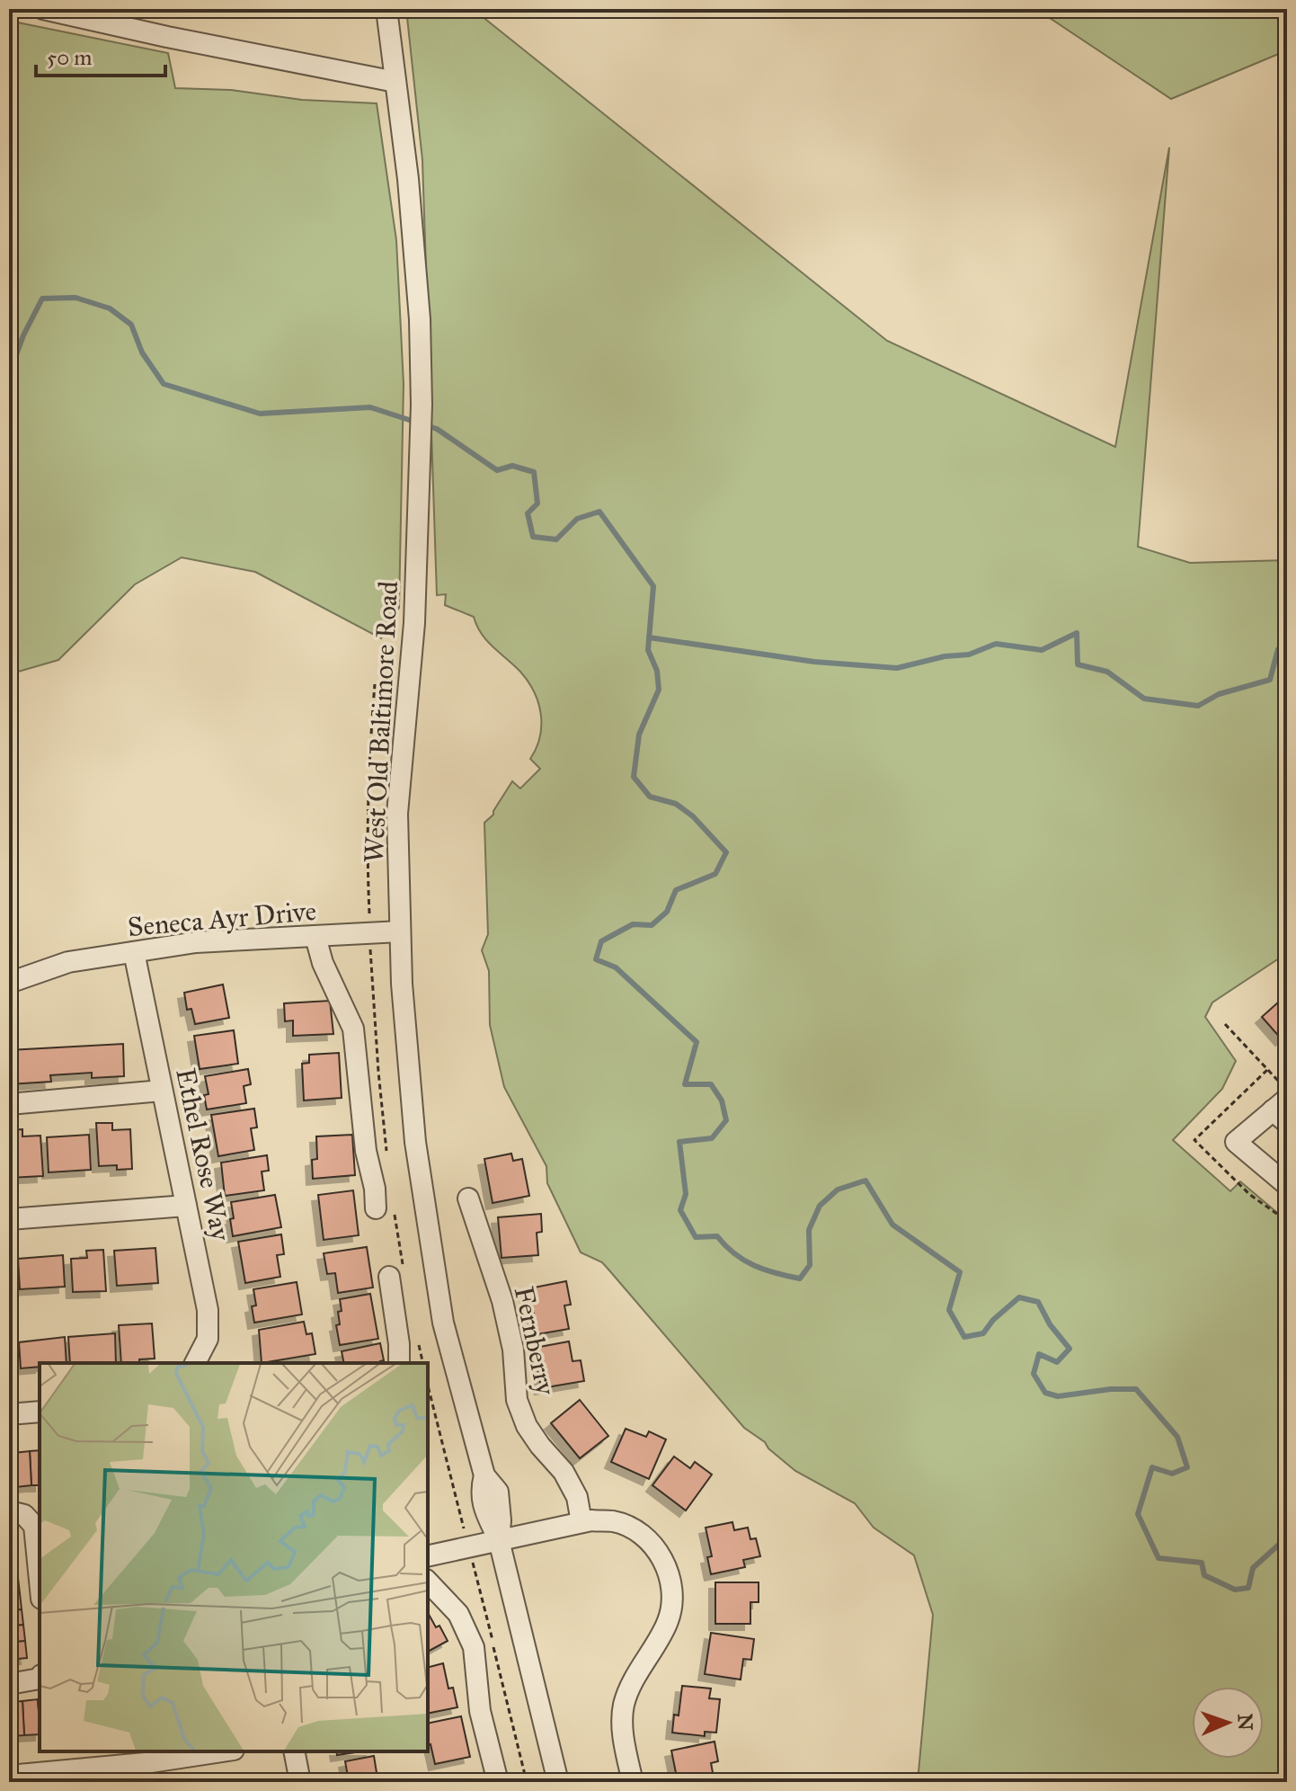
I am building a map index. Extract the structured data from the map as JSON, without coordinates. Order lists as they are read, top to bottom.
{
  "streets": {
    "street": [
      "West Old Baltimore Road",
      "Seneca Ayr Drive",
      "Ethel Rose Way",
      "Fernberry"
    ]
  },
  "crossings": [
    ["West Old Baltimore Road", "Seneca Ayr Drive"],
    ["Seneca Ayr Drive", "Ethel Rose Way"]
  ],
  "scale_bar": "50 m",
  "north": "right"
}
